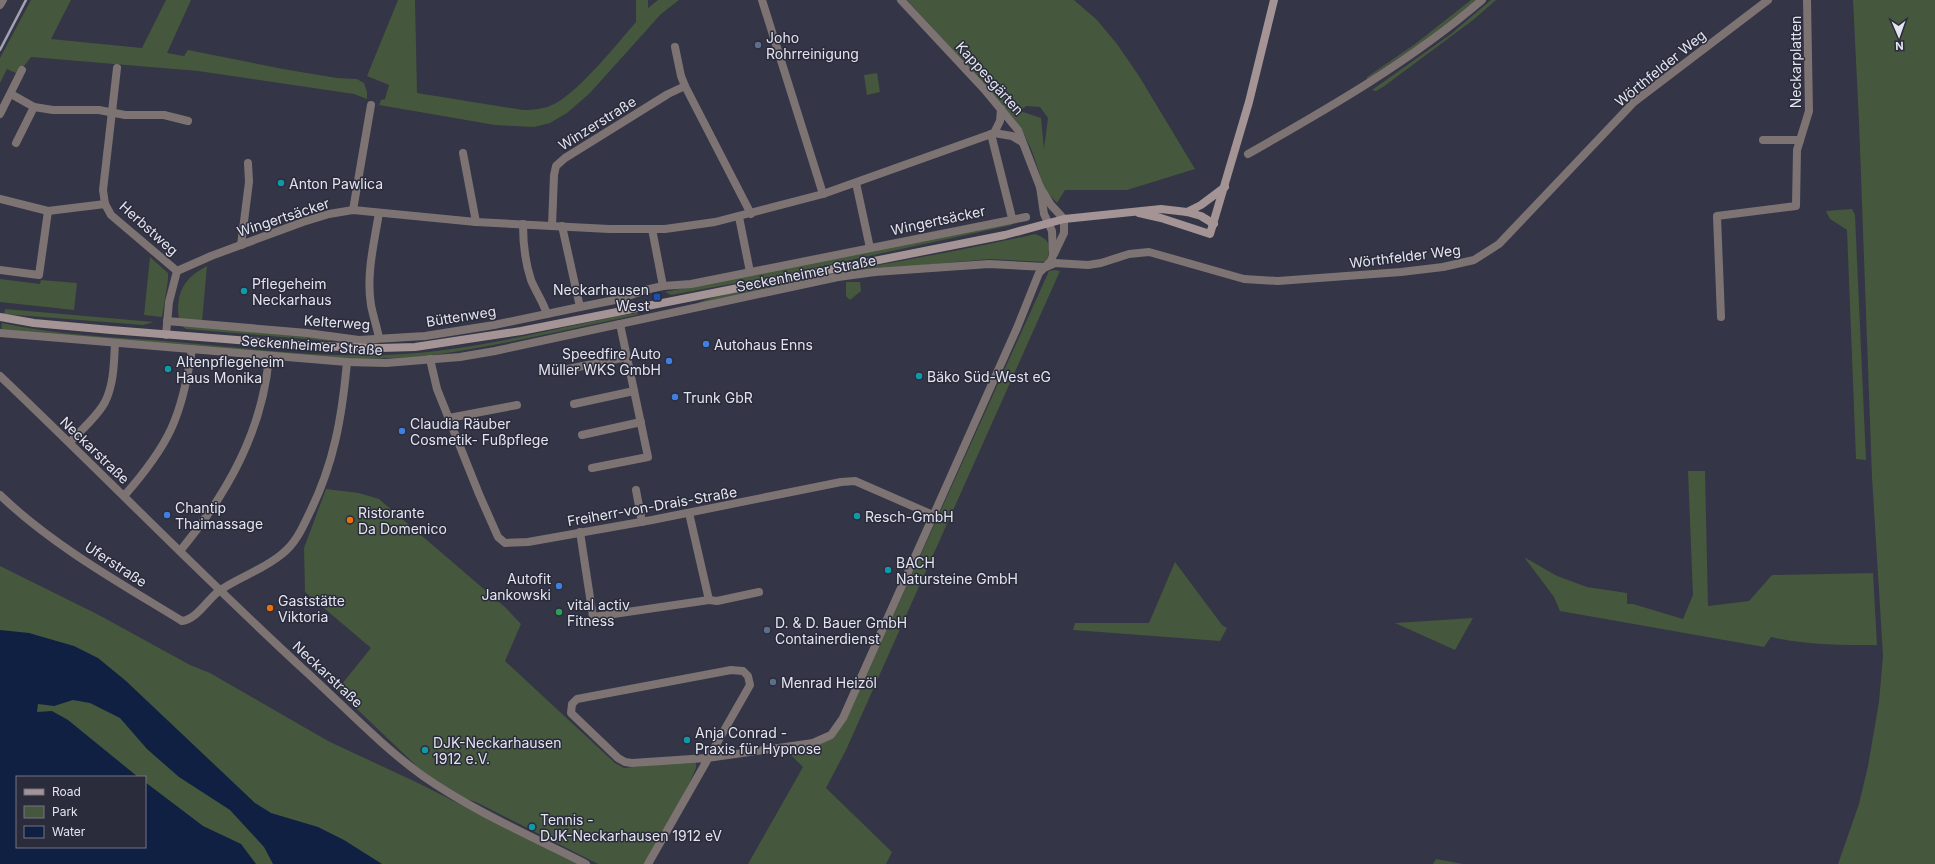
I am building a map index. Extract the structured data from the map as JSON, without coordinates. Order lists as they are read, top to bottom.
{
  "streets": {
    "street": [
      "Neckarplatten",
      "Wörthfelder Weg",
      "Kappesgärten",
      "Winzerstraße",
      "Wingertsäcker",
      "Herbstweg",
      "Seckenheimer Straße",
      "Büttenweg",
      "Kelterweg",
      "Neckarstraße",
      "Freiherr-von-Drais-Straße",
      "Uferstraße"
    ]
  },
  "crossings": [
    ["Wörthfelder Weg", "Seckenheimer Straße"],
    ["Winzerstraße", "Wingertsäcker"],
    ["Wingertsäcker", "Herbstweg"],
    ["Wingertsäcker", "Büttenweg"],
    ["Wingertsäcker", "Kelterweg"],
    ["Seckenheimer Straße", "Freiherr-von-Drais-Straße"],
    ["Seckenheimer Straße", "Uferstraße"],
    ["Büttenweg", "Kelterweg"],
    ["Neckarstraße", "Uferstraße"]
  ],
  "places": {
    "other": [
      "Joho Rohrreinigung",
      "Anton Pawlica",
      "Pflegeheim Neckarhaus",
      "Autohaus Enns",
      "Speedfire Auto Müller WKS GmbH",
      "Altenpflegeheim Haus Monika",
      "Bäko Süd-West eG",
      "Trunk GbR",
      "Claudia Räuber Cosmetik- Fußpflege",
      "Chantip Thaimassage",
      "Resch-GmbH",
      "Ristorante Da Domenico",
      "BACH Natursteine GmbH",
      "Autofit Jankowski",
      "Gaststätte Viktoria",
      "vital activ Fitness",
      "D. & D. Bauer GmbH Containerdienst",
      "Menrad Heizöl",
      "Anja Conrad - Praxis für Hypnose",
      "DJK-Neckarhausen 1912 e.V.",
      "Tennis - DJK-Neckarhausen 1912 eV"
    ],
    "transit": ["Neckarhausen West"]
  },
  "legend": ["Road", "Park", "Water"],
  "north": "bottom"
}
